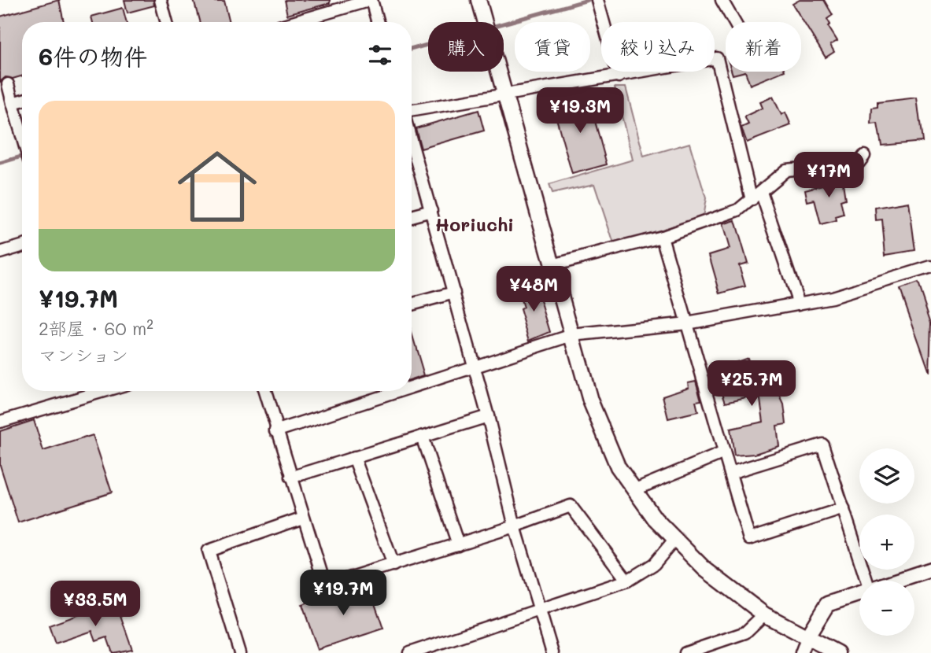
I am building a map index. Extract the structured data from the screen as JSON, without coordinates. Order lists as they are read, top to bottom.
{
  "districts": ["Horiuchi"],
  "page": {
    "chip": [
      "購入",
      "賃貸",
      "絞り込み",
      "新着"
    ],
    "heading": "6件の物件",
    "price": [
      "¥19.3M",
      "¥17M",
      "¥48M",
      "¥25.7M",
      "¥19.7M",
      "¥33.5M"
    ],
    "list": [
      {
        "name": "¥19.7M",
        "note": "2部屋 · 60 m² · マンション"
      }
    ],
    "map_buttons": ["+", "−"]
  }
}
